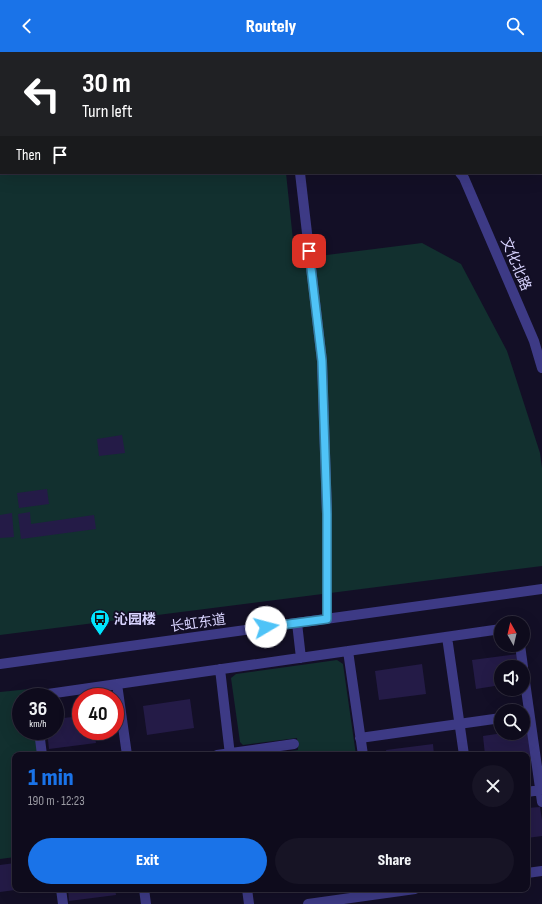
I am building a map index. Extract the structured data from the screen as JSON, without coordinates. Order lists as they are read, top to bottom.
{
  "streets": {
    "street": ["文化北路", "长虹东道"]
  },
  "places": {
    "bus stop": ["沁园楼"]
  },
  "north": "top",
  "page": {
    "header": "Routely",
    "turn": ["30 m", "Turn left"],
    "then": "Then",
    "speed": "36 km/h",
    "limit": "40",
    "heading": ["1 min", "190 m · 12:23"],
    "buttons": ["Exit", "Share"]
  }
}
